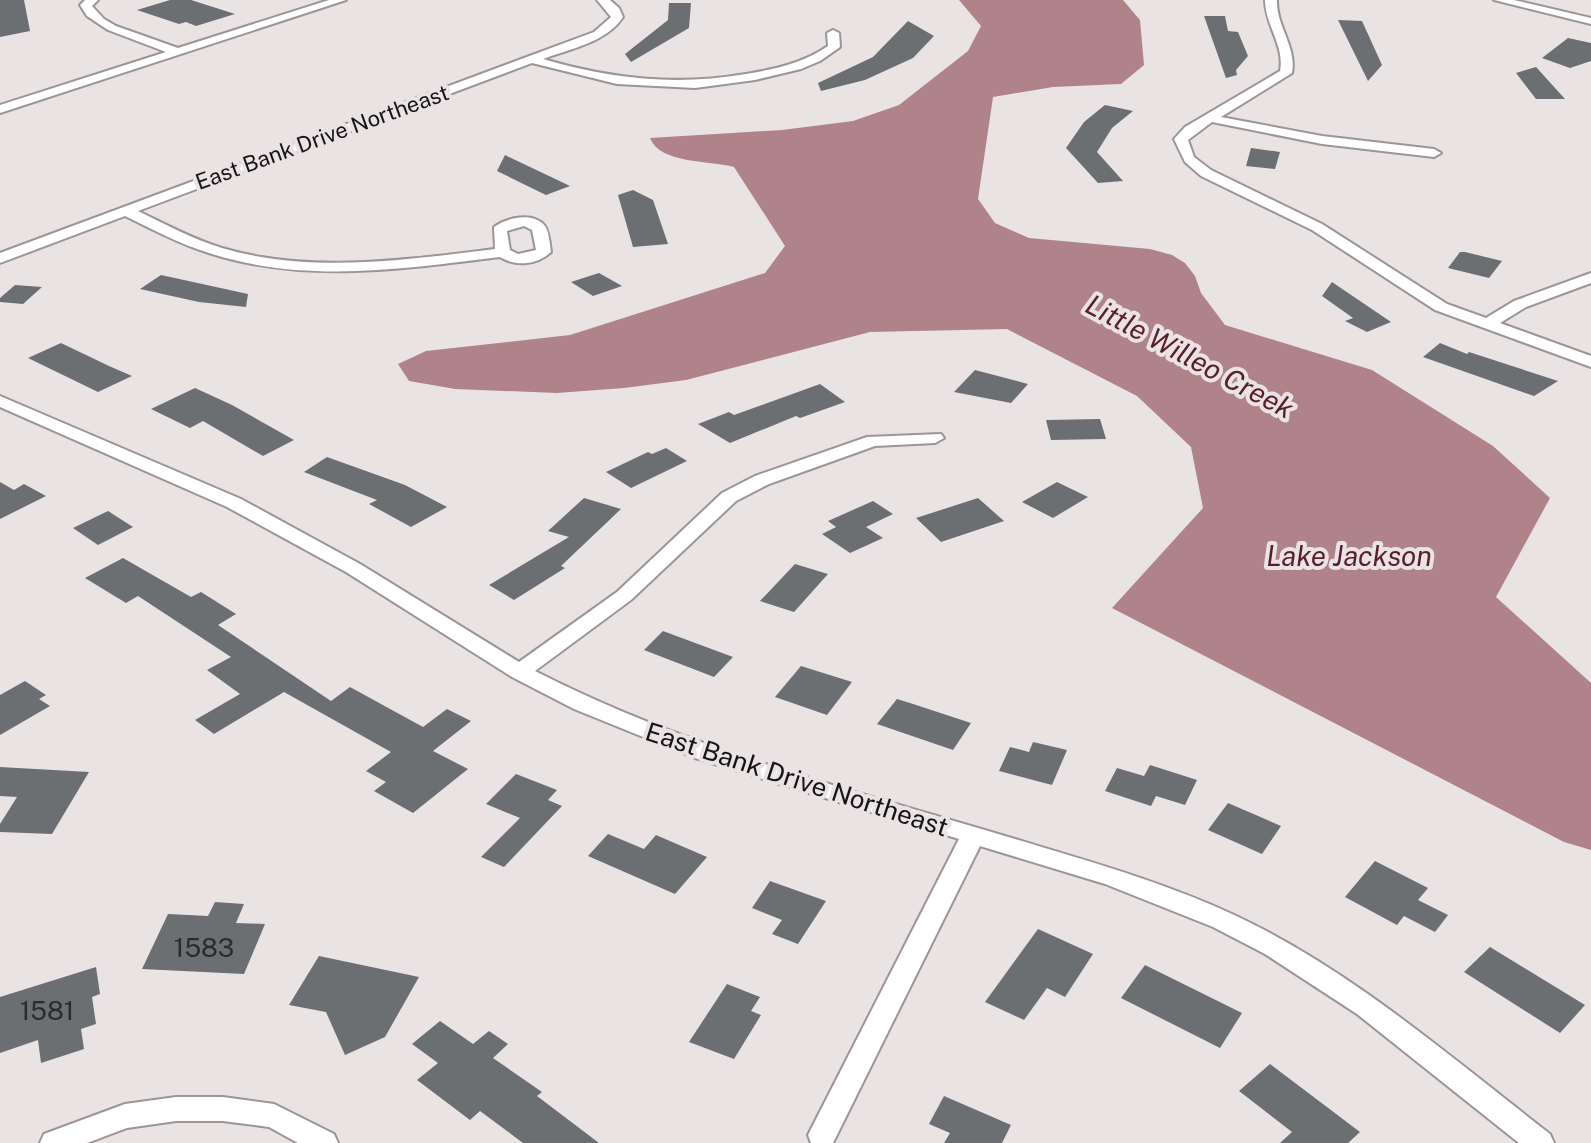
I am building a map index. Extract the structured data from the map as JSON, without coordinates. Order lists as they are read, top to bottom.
{
  "streets": {
    "street": ["East Bank Drive Northeast"]
  },
  "water": ["Little Willeo Creek", "Lake Jackson"],
  "house_numbers": ["1583", "1581"]
}
